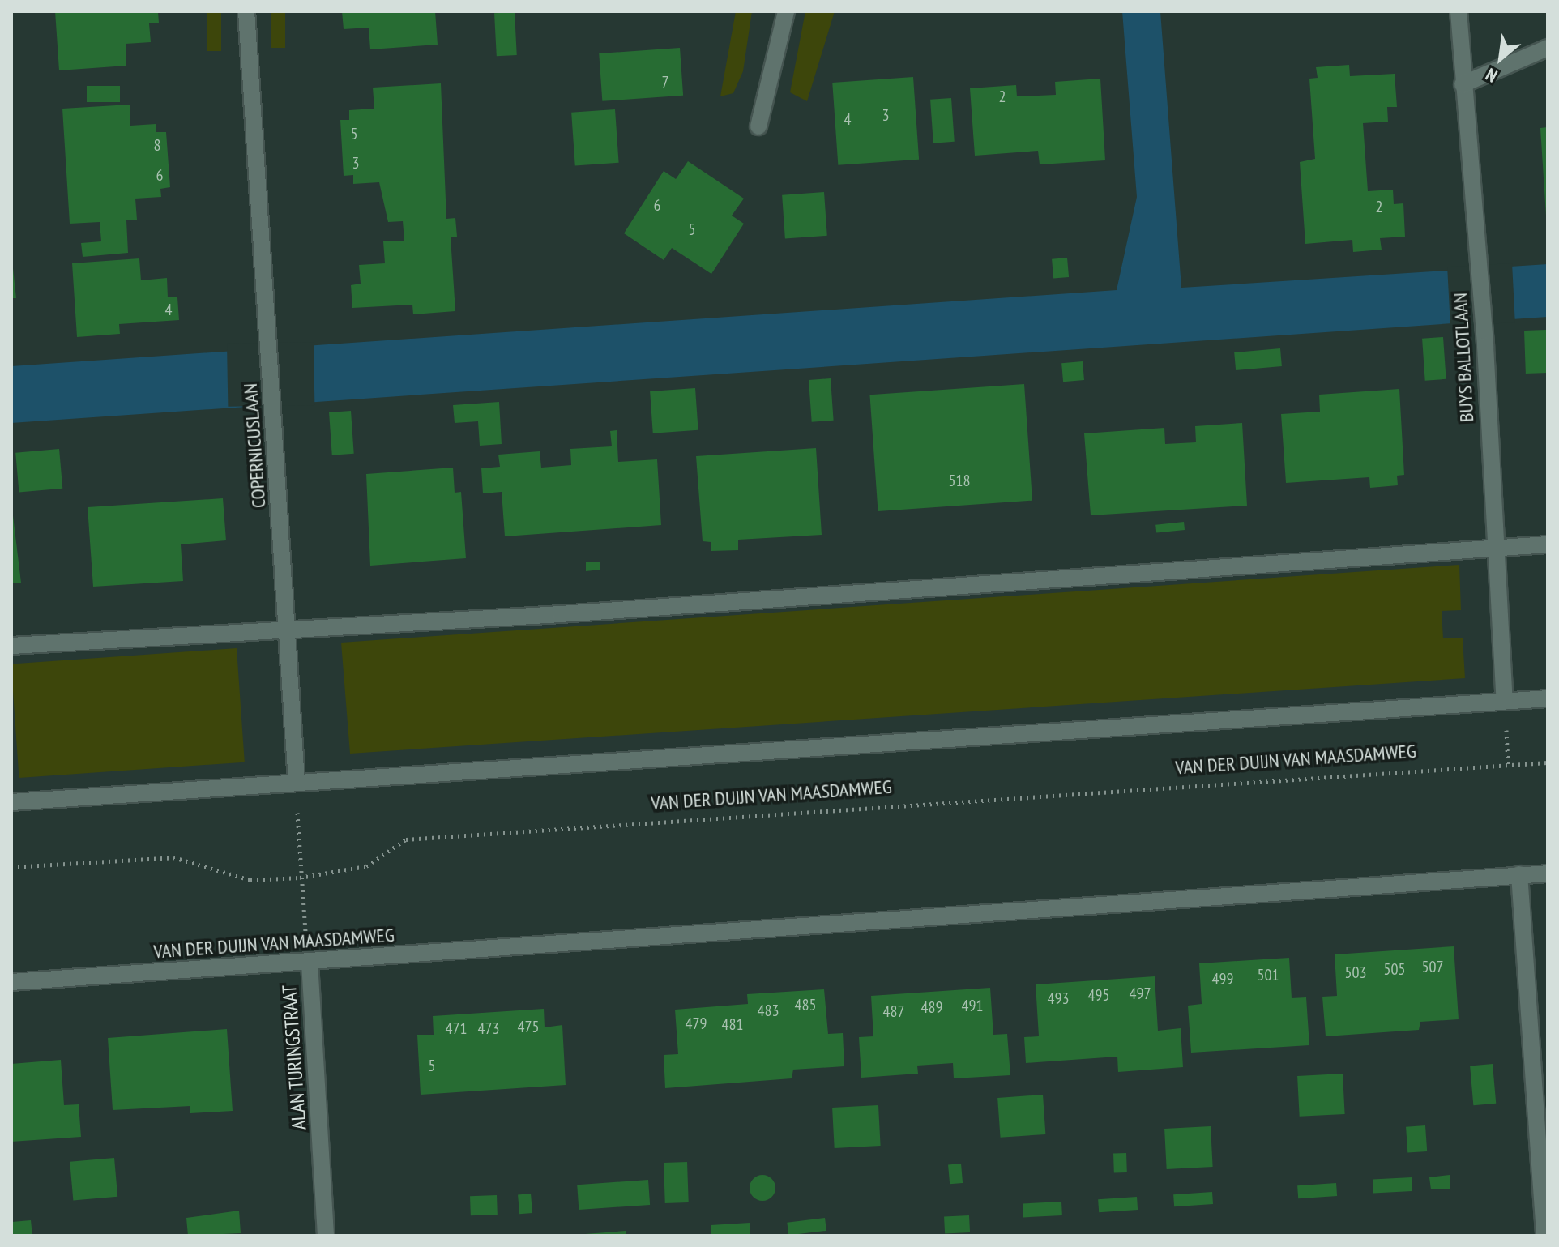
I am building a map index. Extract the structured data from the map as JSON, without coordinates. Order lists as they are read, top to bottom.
{
  "streets": {
    "street": [
      "BUYS BALLOTLAAN",
      "COPERNICUSLAAN",
      "VAN DER DUIJN VAN MAASDAMWEG",
      "ALAN TURINGSTRAAT"
    ]
  },
  "crossings": [
    ["VAN DER DUIJN VAN MAASDAMWEG", "ALAN TURINGSTRAAT"]
  ],
  "house_numbers": [
    "7",
    "2",
    "3",
    "4",
    "5",
    "8",
    "3",
    "6",
    "6",
    "2",
    "5",
    "4",
    "518",
    "507",
    "505",
    "503",
    "501",
    "499",
    "497",
    "495",
    "493",
    "485",
    "491",
    "489",
    "483",
    "487",
    "479",
    "481",
    "475",
    "471",
    "473",
    "5"
  ],
  "north": "bottom left"
}
